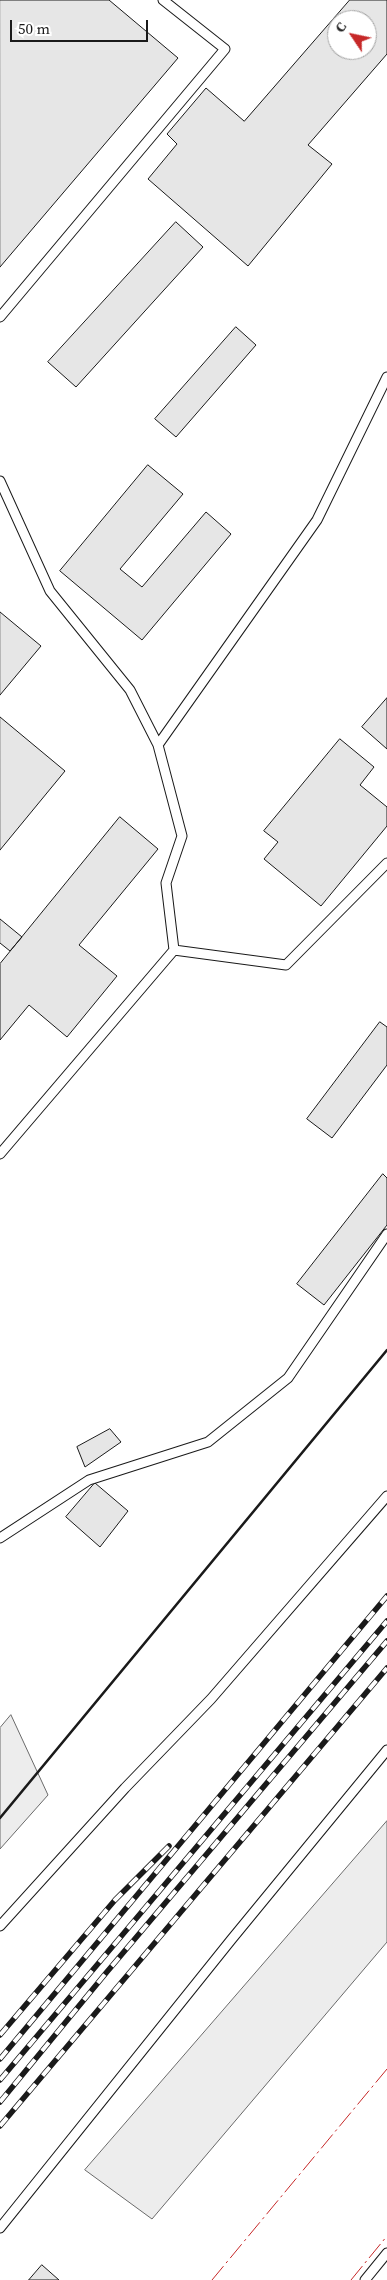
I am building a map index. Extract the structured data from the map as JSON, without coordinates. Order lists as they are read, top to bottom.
{
  "scale_bar": "50 m",
  "north": "top left"
}
